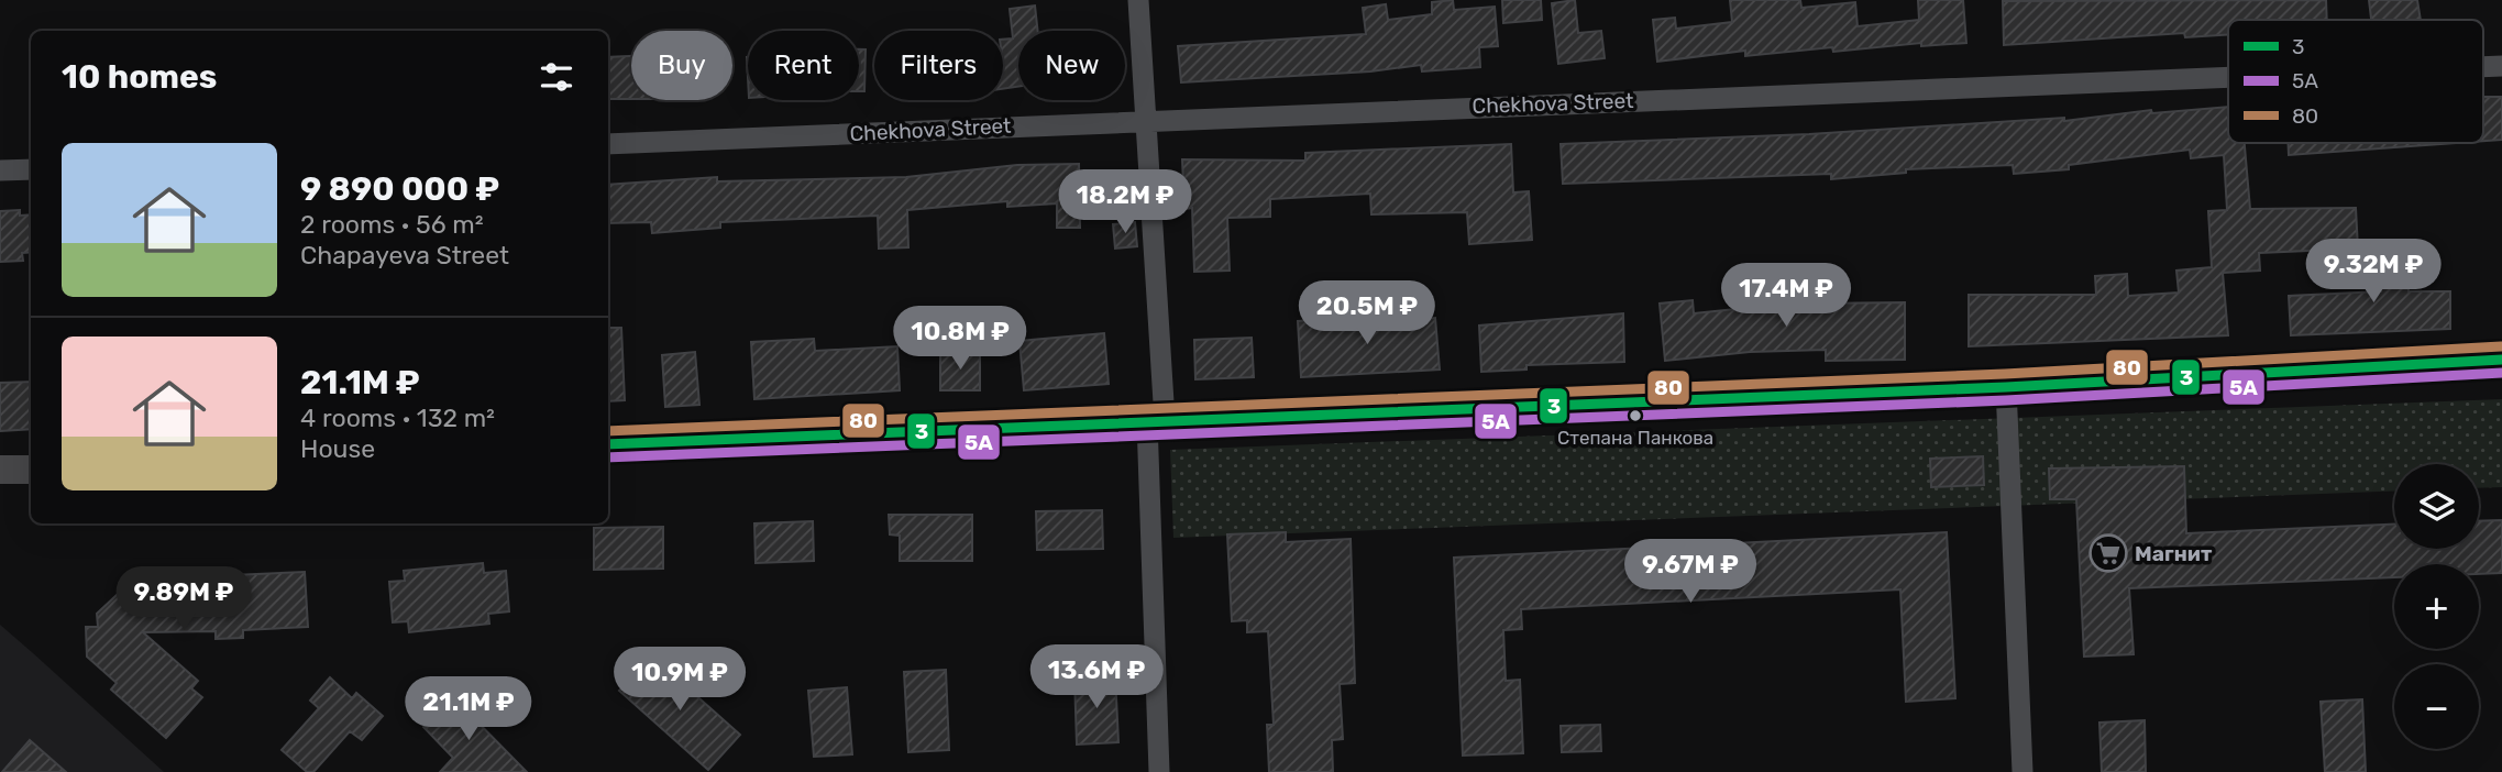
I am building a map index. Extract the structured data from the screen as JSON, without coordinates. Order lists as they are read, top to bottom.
{
  "streets": {
    "street": ["Chekhova Street"]
  },
  "places": {
    "other": ["Степана Панкова"],
    "supermarket": ["Магнит"]
  },
  "lines": ["transit line 80", "transit line 3", "transit line 5А"],
  "legend": ["3", "5А", "80"],
  "page": {
    "chip": [
      "Buy",
      "Rent",
      "Filters",
      "New"
    ],
    "heading": "10 homes",
    "list": [
      {
        "name": "9 890 000 ₽",
        "note": "2 rooms · 56 m² · Chapayeva Street"
      },
      {
        "name": "21.1M ₽",
        "note": "4 rooms · 132 m² · House"
      }
    ],
    "price": [
      "18.2M ₽",
      "9.32M ₽",
      "17.4M ₽",
      "20.5M ₽",
      "10.8M ₽",
      "9.67M ₽",
      "9.89M ₽",
      "13.6M ₽",
      "10.9M ₽",
      "21.1M ₽"
    ],
    "map_buttons": ["+", "−"]
  }
}
